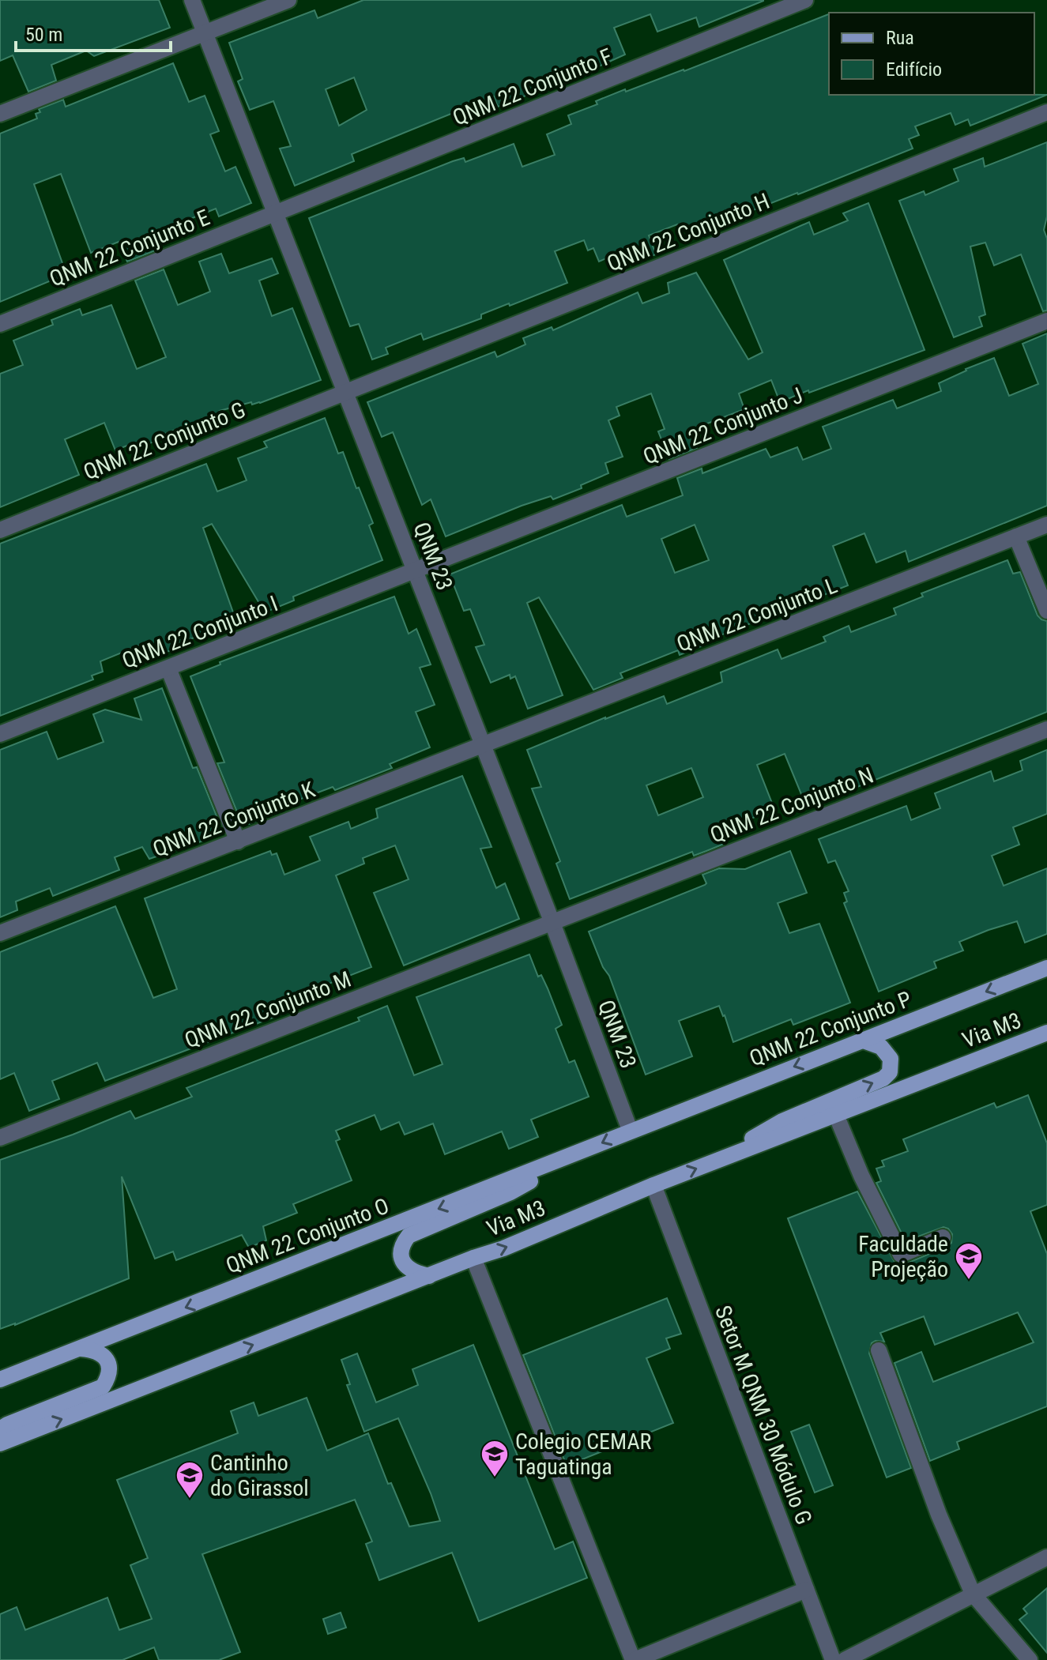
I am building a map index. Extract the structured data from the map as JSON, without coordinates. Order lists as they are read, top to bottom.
{
  "streets": {
    "main road": ["QNM 22 Conjunto P", "Via M3", "QNM 22 Conjunto O"],
    "street": [
      "QNM 22 Conjunto F",
      "QNM 22 Conjunto H",
      "QNM 22 Conjunto E",
      "QNM 22 Conjunto J",
      "QNM 22 Conjunto G",
      "QNM 23",
      "QNM 22 Conjunto L",
      "QNM 22 Conjunto I",
      "QNM 22 Conjunto N",
      "QNM 22 Conjunto K",
      "QNM 22 Conjunto M",
      "Setor M QNM 30 Módulo G"
    ]
  },
  "crossings": [
    ["QNM 22 Conjunto F", "QNM 22 Conjunto E"],
    ["QNM 22 Conjunto F", "QNM 23"],
    ["QNM 22 Conjunto H", "QNM 22 Conjunto G"],
    ["QNM 22 Conjunto H", "QNM 23"],
    ["QNM 22 Conjunto E", "QNM 23"],
    ["QNM 22 Conjunto J", "QNM 23"],
    ["QNM 22 Conjunto J", "QNM 22 Conjunto I"],
    ["QNM 22 Conjunto G", "QNM 23"],
    ["QNM 23", "QNM 22 Conjunto L"],
    ["QNM 23", "QNM 22 Conjunto I"],
    ["QNM 23", "QNM 22 Conjunto N"],
    ["QNM 23", "QNM 22 Conjunto K"],
    ["QNM 23", "QNM 22 Conjunto M"],
    ["QNM 23", "QNM 22 Conjunto P"],
    ["QNM 23", "QNM 22 Conjunto O"],
    ["QNM 22 Conjunto L", "QNM 22 Conjunto K"],
    ["QNM 22 Conjunto N", "QNM 22 Conjunto M"],
    ["QNM 22 Conjunto P", "QNM 22 Conjunto O"],
    ["Via M3", "Setor M QNM 30 Módulo G"]
  ],
  "one_way": ["QNM 22 Conjunto P", "Via M3", "QNM 22 Conjunto O"],
  "places": {
    "school or university": ["Faculdade Projeção", "Colegio CEMAR Taguatinga", "Cantinho do Girassol"]
  },
  "legend": ["Rua", "Edifício"],
  "scale_bar": "50 m"
}
